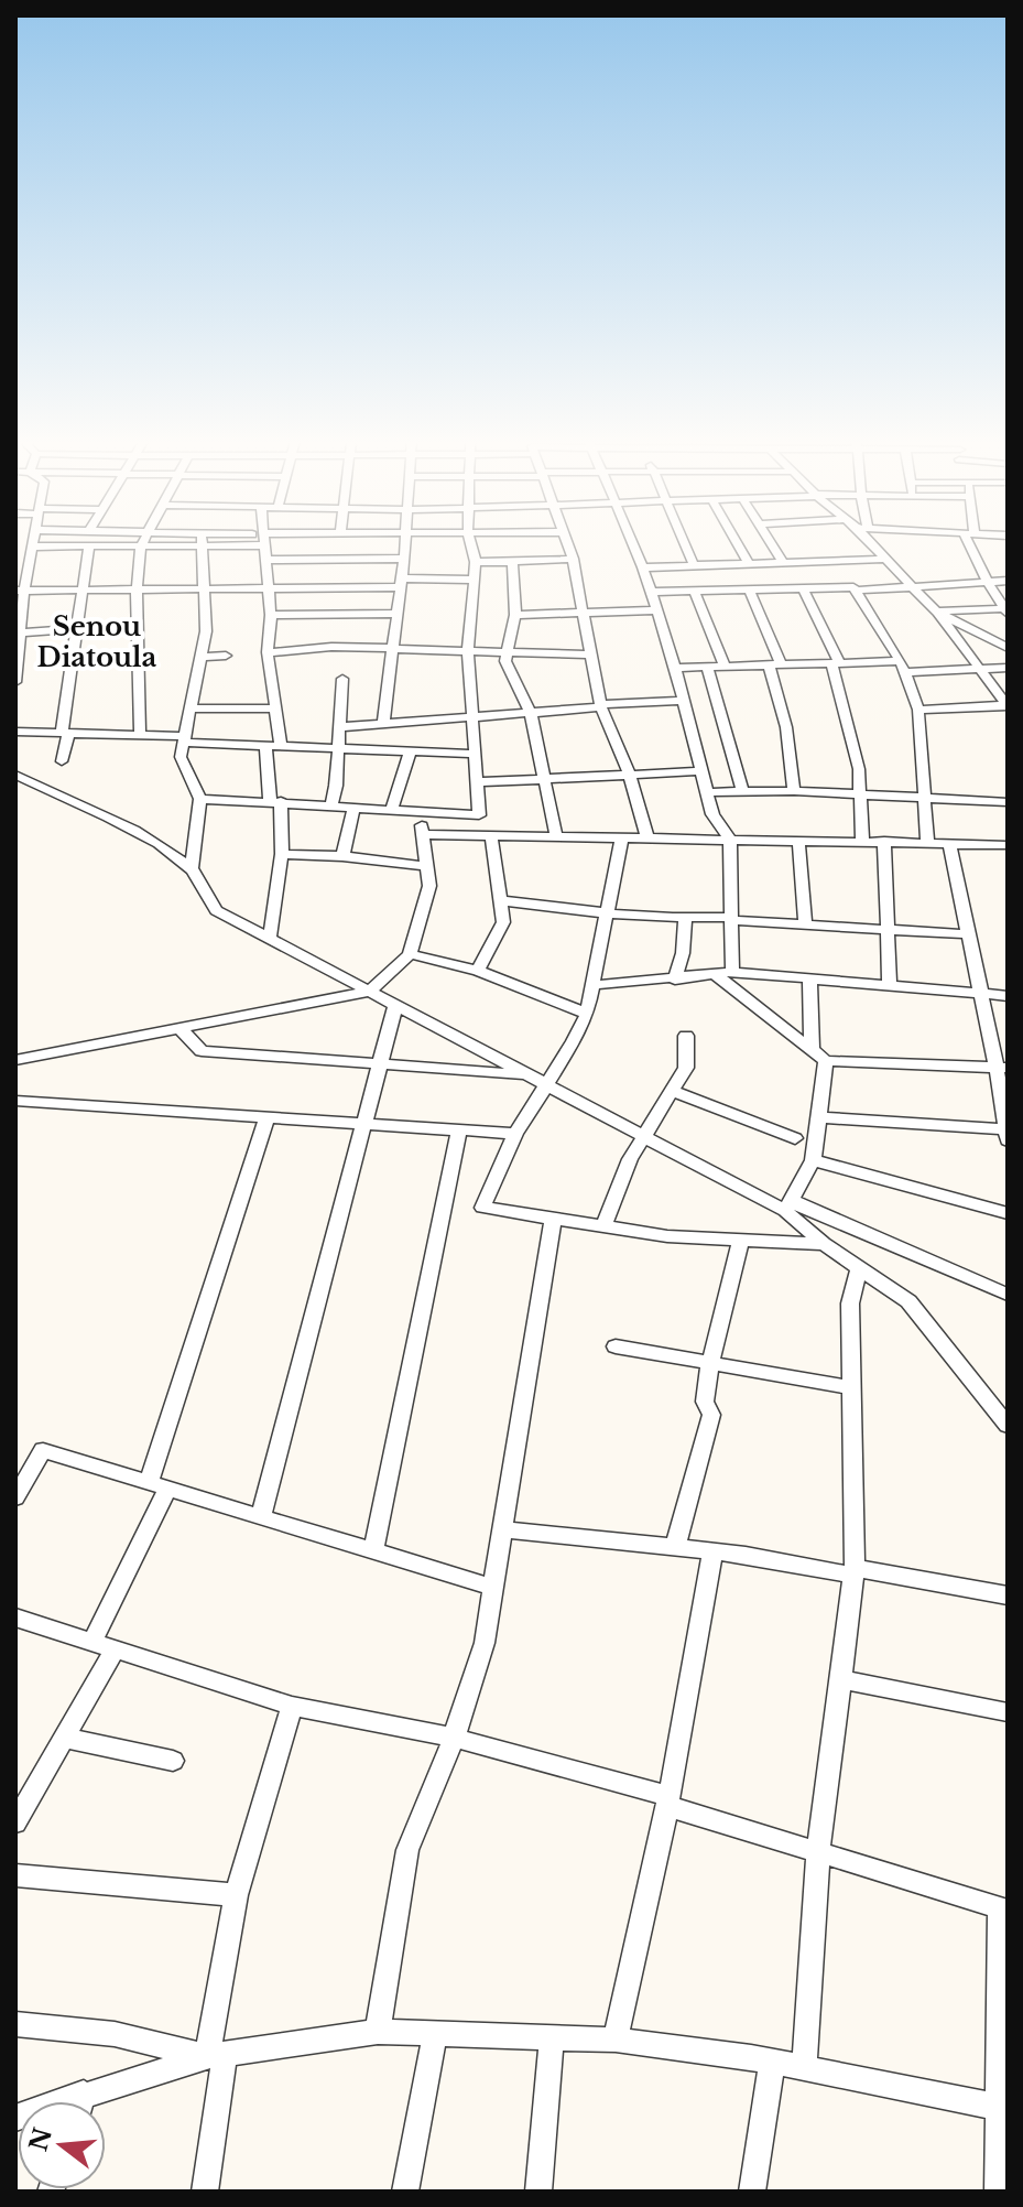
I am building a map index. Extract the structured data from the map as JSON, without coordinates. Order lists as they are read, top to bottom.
{
  "districts": ["Senou Diatoula"],
  "north": "left"
}
